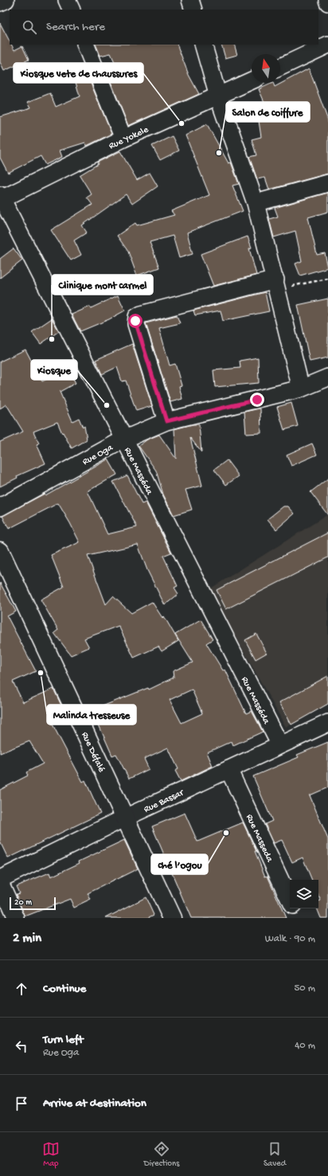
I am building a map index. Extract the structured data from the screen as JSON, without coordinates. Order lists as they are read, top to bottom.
{
  "streets": {
    "street": [
      "Rue Yokele",
      "Rue Oga",
      "Rue Masséda",
      "Rue Défalé",
      "Rue Bassar",
      "Rue Masseda"
    ]
  },
  "crossings": [
    ["Rue Yokele", "Rue Masséda"],
    ["Rue Oga", "Rue Masséda"],
    ["Rue Masséda", "Rue Bassar"],
    ["Rue Défalé", "Rue Bassar"],
    ["Rue Bassar", "Rue Masseda"]
  ],
  "places": [
    "Kiosque vete de chaussures",
    "Salon de coiffure",
    "Clinique mont carmel",
    "Kiosque",
    "Malinda tresseuse",
    "ché l’ogou"
  ],
  "scale_bar": "20 m",
  "north": "top",
  "page": {
    "search": "Search here",
    "scale": "20 m",
    "heading": ["2 min", "Walk · 90 m"],
    "list": [
      ["Continue", "50 m"],
      ["Turn left", "Rue Oga", "40 m"],
      "Arrive at destination"
    ],
    "nav": ["Map", "Directions", "Saved"]
  }
}
